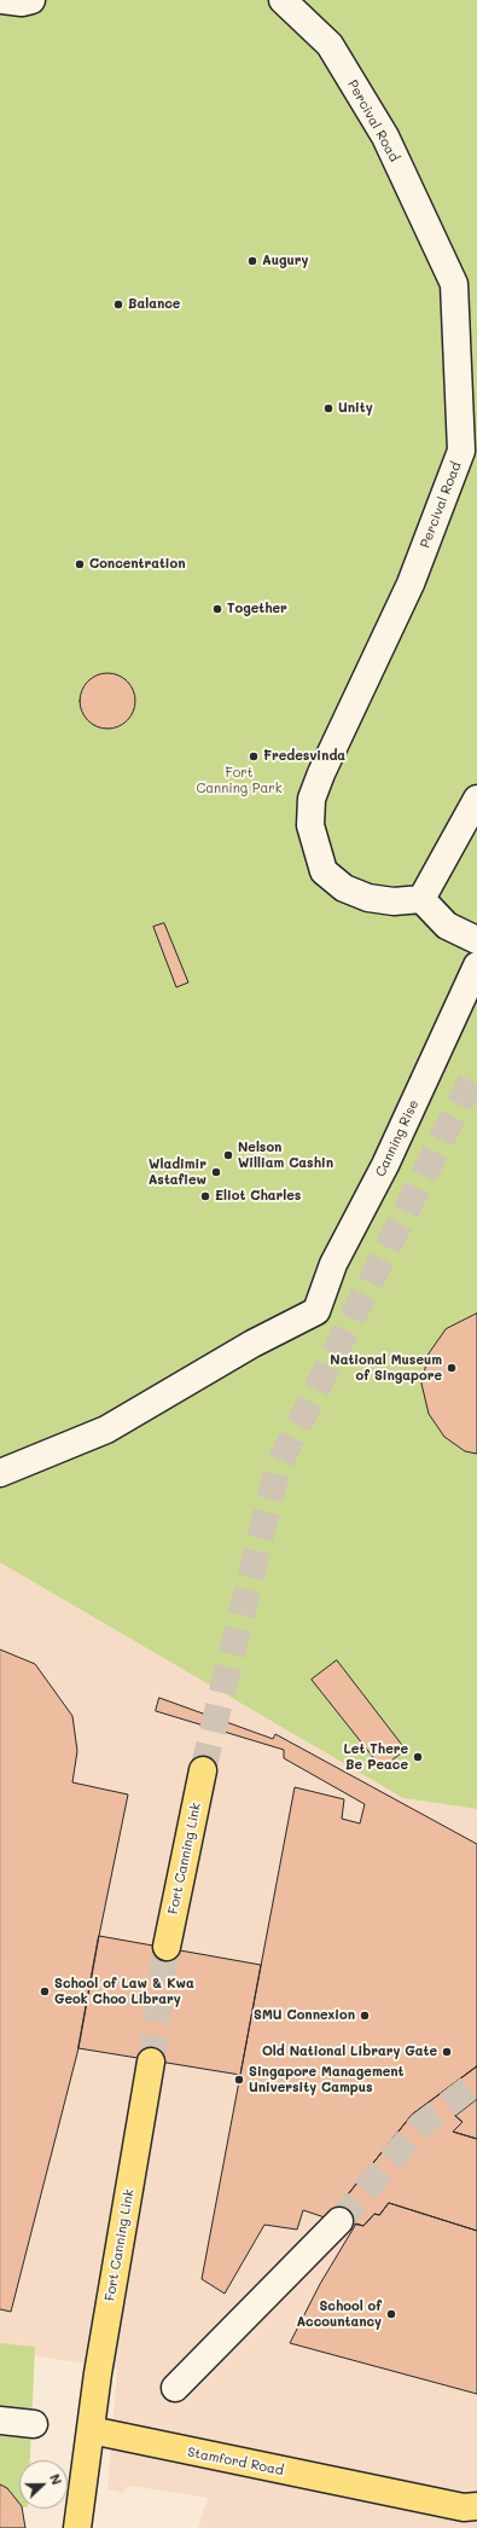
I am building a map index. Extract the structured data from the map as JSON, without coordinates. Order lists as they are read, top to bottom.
{
  "streets": {
    "main road": ["Fort Canning Link", "Stamford Road"],
    "street": ["Percival Road", "Canning Rise"]
  },
  "crossings": [
    ["Fort Canning Link", "Stamford Road"]
  ],
  "parks": ["Fort Canning Park"],
  "places": [
    "Augury",
    "Balance",
    "Unity",
    "Concentration",
    "Together",
    "Fredesvinda",
    "Nelson William Cashin",
    "Wladimir Astafiew",
    "Eliot Charles",
    "National Museum of Singapore",
    "Let There Be Peace",
    "School of Law & Kwa Geok Choo Library",
    "SMU Connexion",
    "Old National Library Gate",
    "Singapore Management University Campus",
    "School of Accountancy"
  ],
  "north": "right"
}
